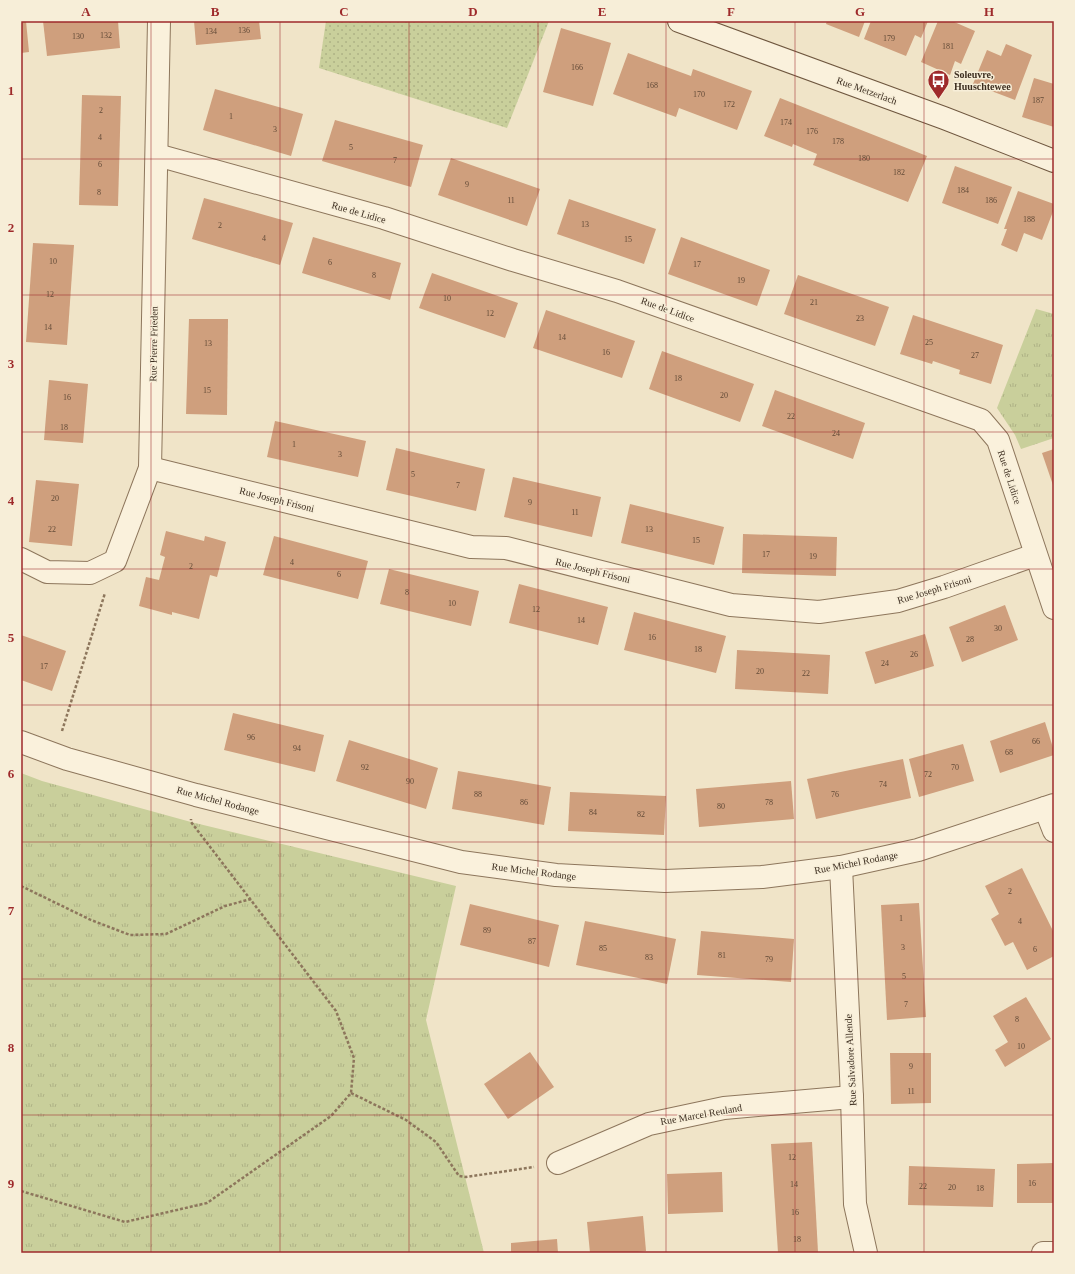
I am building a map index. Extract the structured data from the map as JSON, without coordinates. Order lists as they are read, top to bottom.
{
  "streets": {
    "street": [
      "Rue Metzerlach",
      "Rue de Lidice",
      "Rue Pierre Frieden",
      "Rue Joseph Frisoni",
      "Rue Michel Rodange",
      "Rue Salvadore Allende",
      "Rue Marcel Reuland"
    ]
  },
  "crossings": [
    ["Rue de Lidice", "Rue Pierre Frieden"],
    ["Rue de Lidice", "Rue Joseph Frisoni"],
    ["Rue Pierre Frieden", "Rue Joseph Frisoni"],
    ["Rue Michel Rodange", "Rue Salvadore Allende"],
    ["Rue Salvadore Allende", "Rue Marcel Reuland"]
  ],
  "places": {
    "bus stop": ["Soleuvre, Huuschtewee"]
  },
  "house_numbers": [
    "136",
    "134",
    "132",
    "130",
    "179",
    "181",
    "166",
    "168",
    "170",
    "187",
    "172",
    "2",
    "1",
    "174",
    "3",
    "176",
    "4",
    "178",
    "5",
    "180",
    "7",
    "6",
    "182",
    "9",
    "184",
    "8",
    "11",
    "186",
    "188",
    "13",
    "2",
    "4",
    "15",
    "10",
    "6",
    "17",
    "8",
    "19",
    "12",
    "10",
    "21",
    "12",
    "23",
    "14",
    "14",
    "25",
    "13",
    "16",
    "27",
    "18",
    "15",
    "20",
    "16",
    "22",
    "18",
    "24",
    "1",
    "3",
    "5",
    "7",
    "20",
    "9",
    "11",
    "22",
    "13",
    "15",
    "17",
    "19",
    "4",
    "2",
    "6",
    "8",
    "10",
    "12",
    "14",
    "30",
    "16",
    "28",
    "18",
    "26",
    "24",
    "17",
    "20",
    "22",
    "96",
    "66",
    "94",
    "68",
    "92",
    "70",
    "72",
    "90",
    "74",
    "88",
    "76",
    "86",
    "78",
    "80",
    "84",
    "82",
    "2",
    "1",
    "4",
    "89",
    "87",
    "3",
    "85",
    "6",
    "81",
    "83",
    "79",
    "5",
    "7",
    "8",
    "10",
    "9",
    "11",
    "12",
    "16",
    "14",
    "22",
    "20",
    "18",
    "16",
    "18"
  ],
  "grid": {
    "columns": [
      "A",
      "B",
      "C",
      "D",
      "E",
      "F",
      "G",
      "H"
    ],
    "rows": [
      "1",
      "2",
      "3",
      "4",
      "5",
      "6",
      "7",
      "8",
      "9"
    ]
  }
}
